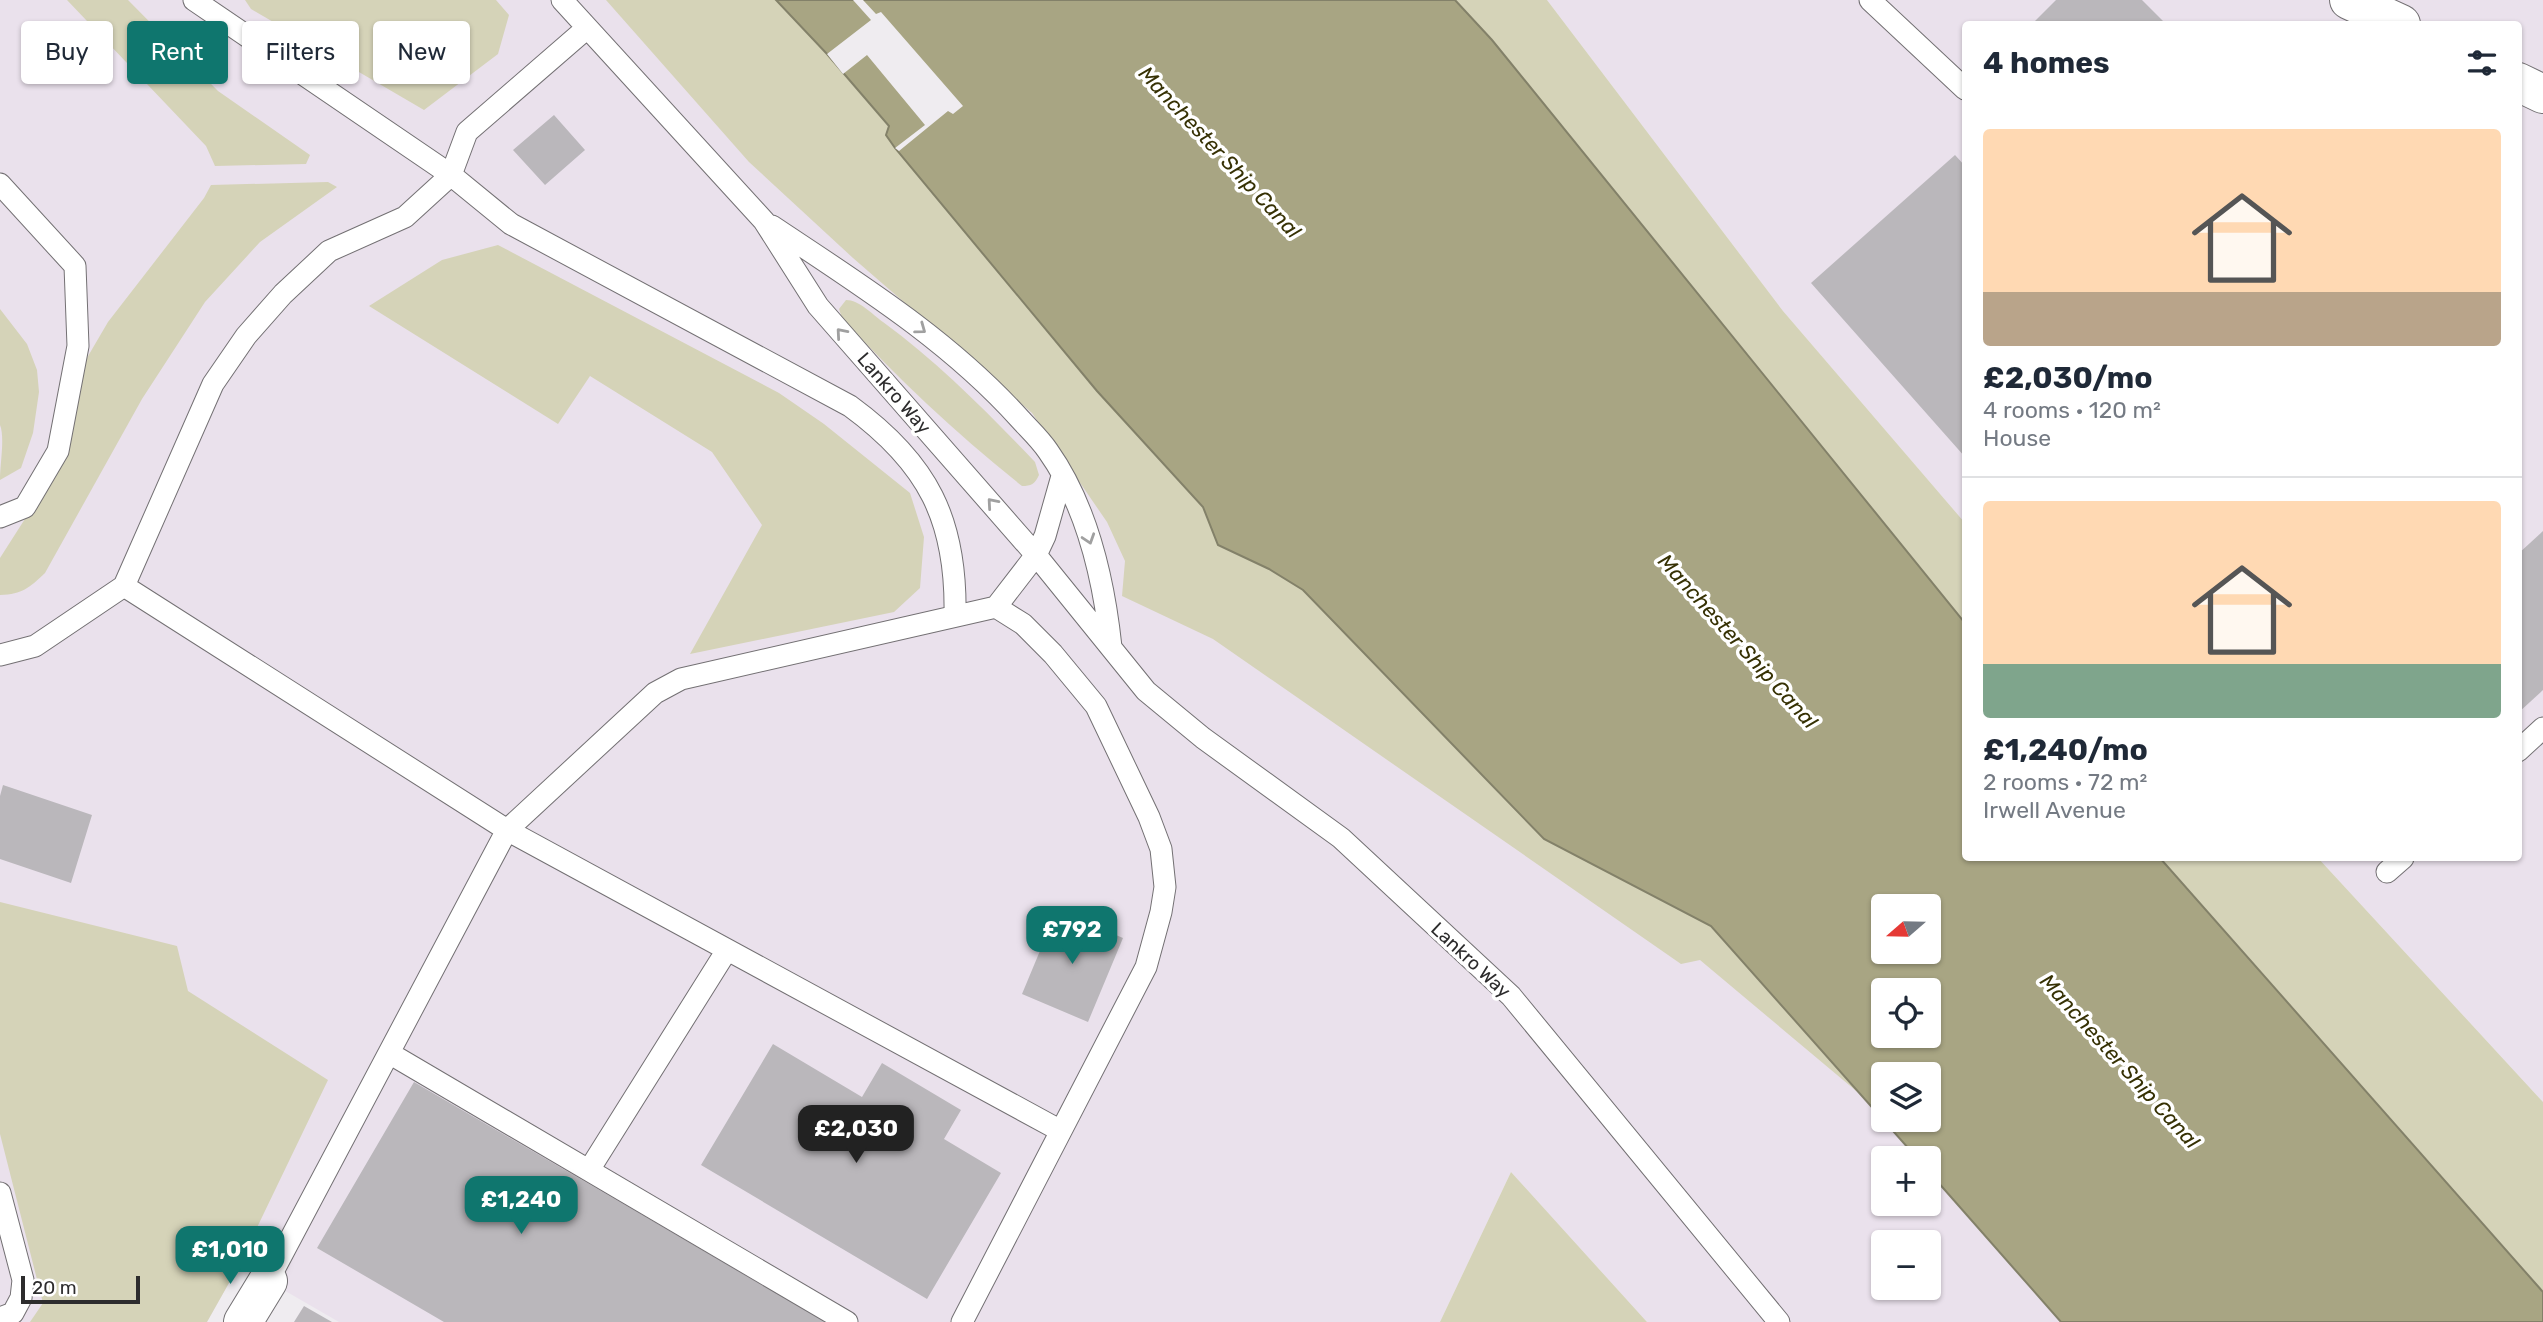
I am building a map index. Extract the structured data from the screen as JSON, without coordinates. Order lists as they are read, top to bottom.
{
  "streets": {
    "lane": ["Lankro Way"]
  },
  "water": ["Manchester Ship Canal"],
  "scale_bar": "20 m",
  "north": "left",
  "page": {
    "chip": [
      "Buy",
      "Rent",
      "Filters",
      "New"
    ],
    "heading": "4 homes",
    "list": [
      {
        "name": "£2,030/mo",
        "note": "4 rooms · 120 m² · House"
      },
      {
        "name": "£1,240/mo",
        "note": "2 rooms · 72 m² · Irwell Avenue"
      }
    ],
    "map_buttons": ["+", "−"],
    "price": [
      "£792",
      "£2,030",
      "£1,240",
      "£1,010"
    ],
    "scale": "20 m"
  }
}
